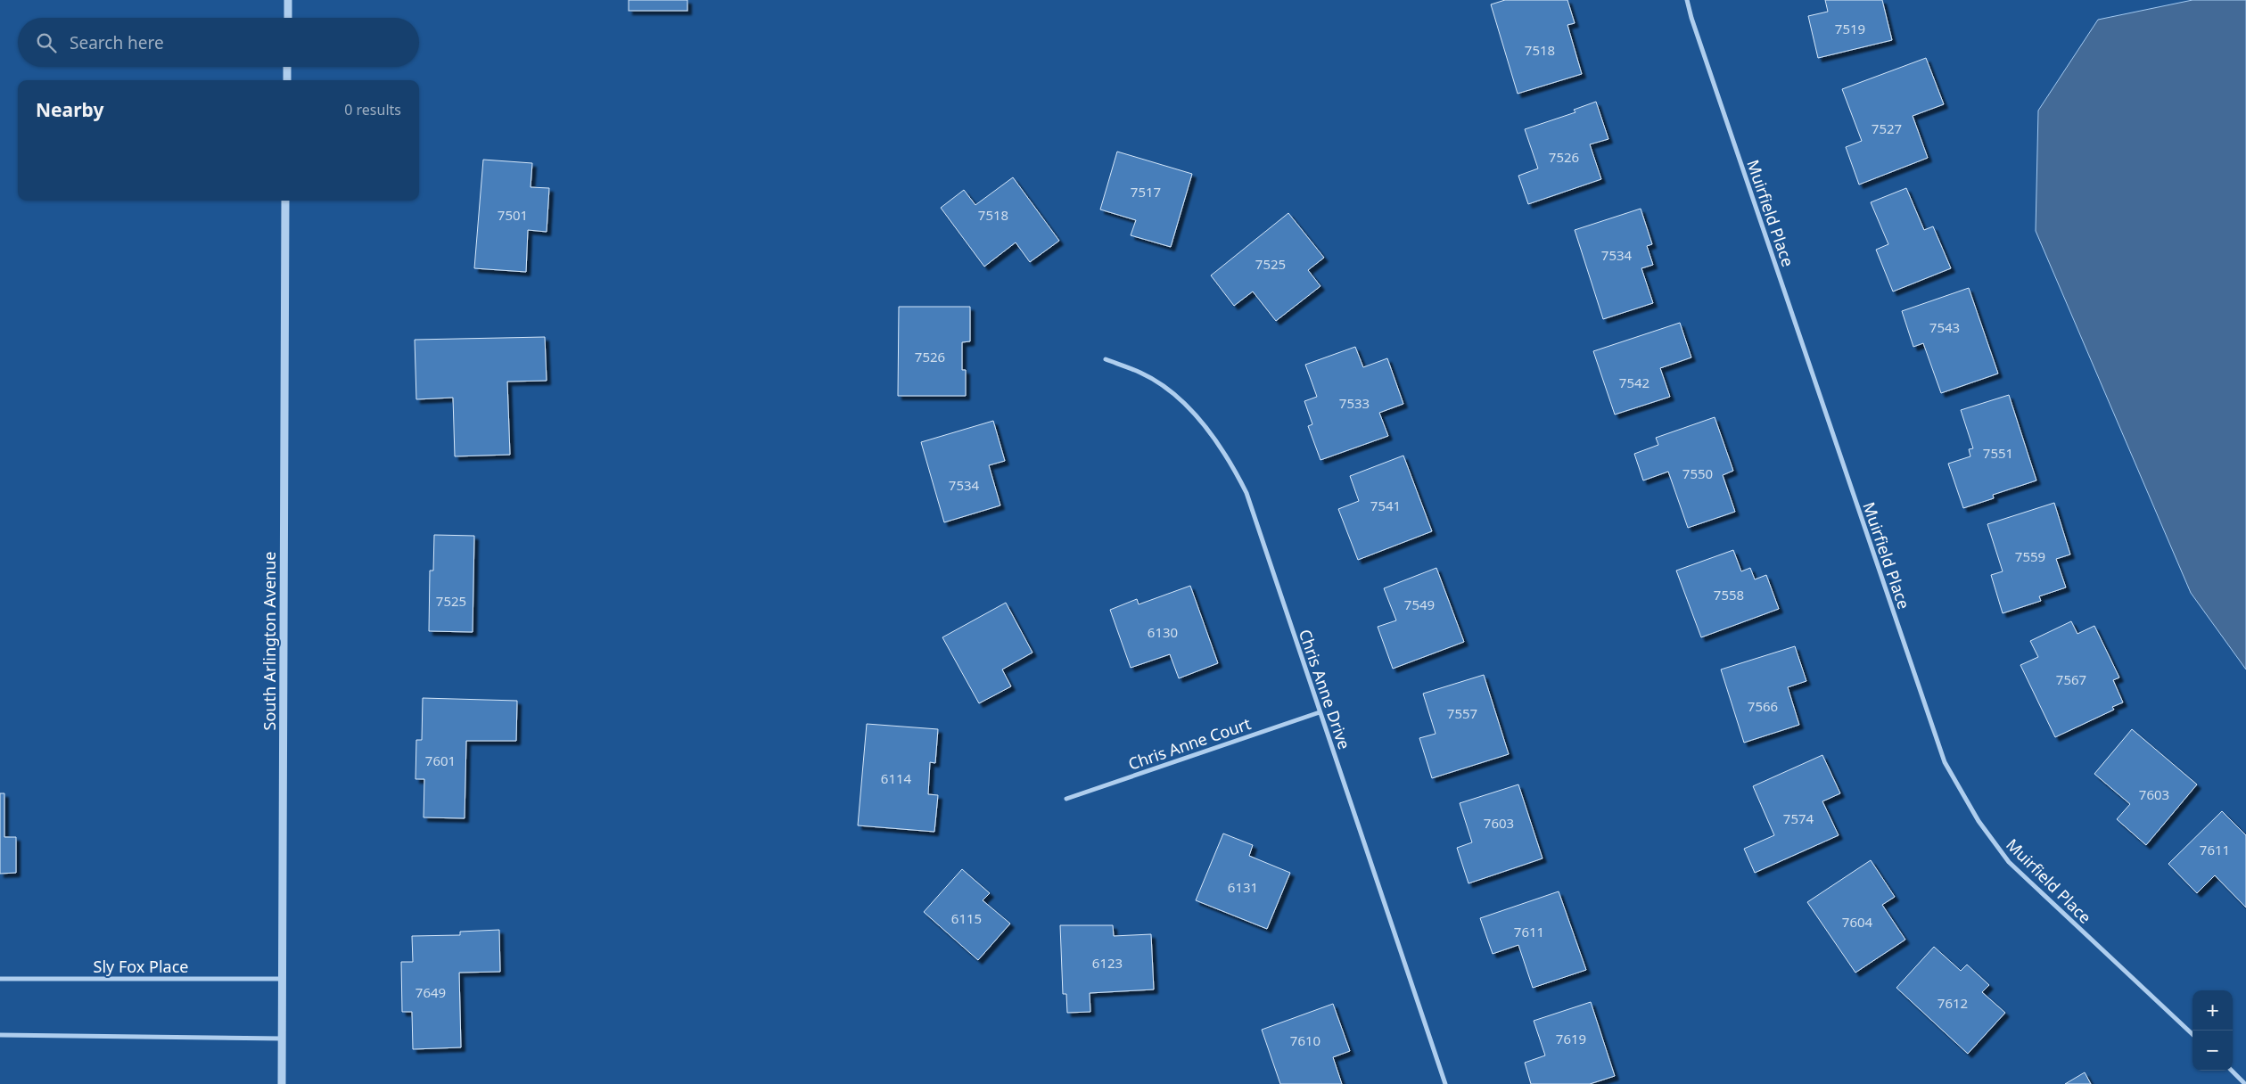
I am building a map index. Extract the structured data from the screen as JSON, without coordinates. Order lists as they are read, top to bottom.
{
  "streets": {
    "street": [
      "Muirfield Place",
      "South Arlington Avenue",
      "Chris Anne Drive",
      "Chris Anne Court",
      "Sly Fox Place"
    ]
  },
  "crossings": [
    ["South Arlington Avenue", "Sly Fox Place"],
    ["Chris Anne Drive", "Chris Anne Court"]
  ],
  "house_numbers": [
    "7519",
    "7518",
    "7527",
    "7526",
    "7517",
    "7501",
    "7518",
    "7534",
    "7525",
    "7543",
    "7526",
    "7542",
    "7533",
    "7551",
    "7550",
    "7534",
    "7541",
    "7559",
    "7558",
    "7525",
    "7549",
    "6130",
    "7567",
    "7566",
    "7557",
    "7601",
    "6114",
    "7603",
    "7574",
    "7603",
    "7611",
    "6131",
    "6115",
    "7604",
    "7611",
    "6123",
    "7649",
    "7612",
    "7619",
    "7610"
  ],
  "page": {
    "search": "Search here",
    "heading": ["Nearby", "0 results"],
    "map_buttons": ["+", "−"]
  }
}
